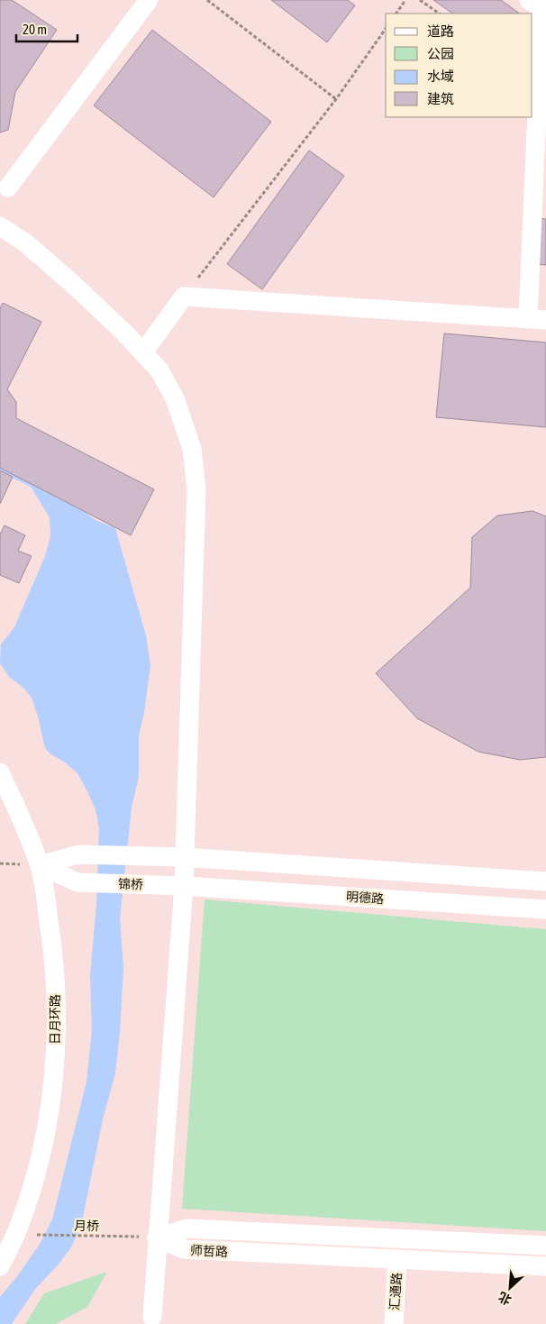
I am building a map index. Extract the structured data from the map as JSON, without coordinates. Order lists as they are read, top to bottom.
{
  "streets": {
    "street": [
      "锦桥",
      "明德路",
      "日月环路",
      "师哲路",
      "汇通路"
    ],
    "path": ["月桥"]
  },
  "crossings": [
    ["锦桥", "明德路"],
    ["锦桥", "日月环路"],
    ["日月环路", "月桥"],
    ["月桥", "师哲路"],
    ["师哲路", "汇通路"]
  ],
  "legend": [
    "道路",
    "公园",
    "水域",
    "建筑"
  ],
  "scale_bar": "20 m",
  "north": "bottom left"
}
